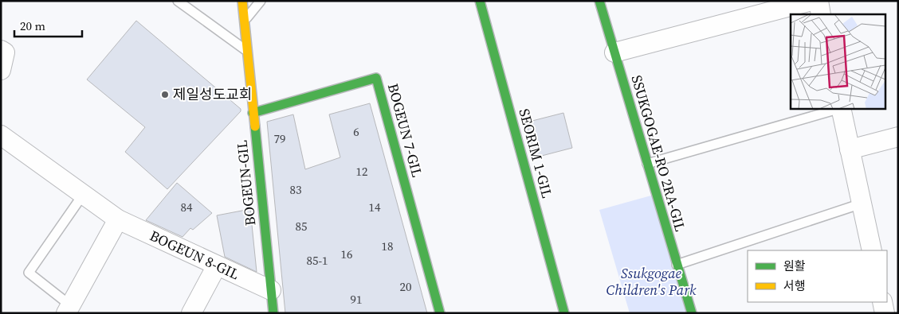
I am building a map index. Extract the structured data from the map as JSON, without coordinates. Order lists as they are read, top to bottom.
{
  "streets": {
    "street": [
      "BOGEUN 7-GIL",
      "SEORIM 1-GIL",
      "SSUKGOGAE-RO 2RA-GIL",
      "BOGEUN-GIL",
      "BOGEUN 8-GIL"
    ]
  },
  "crossings": [
    ["BOGEUN 7-GIL", "BOGEUN-GIL"],
    ["BOGEUN-GIL", "BOGEUN 8-GIL"]
  ],
  "parks": ["Ssukgogae Children's Park"],
  "places": ["제일성도교회"],
  "house_numbers": [
    "6",
    "79",
    "12",
    "83",
    "84",
    "14",
    "85",
    "18",
    "16",
    "85-1",
    "20",
    "91"
  ],
  "legend": ["원활", "서행"],
  "scale_bar": "20 m"
}
